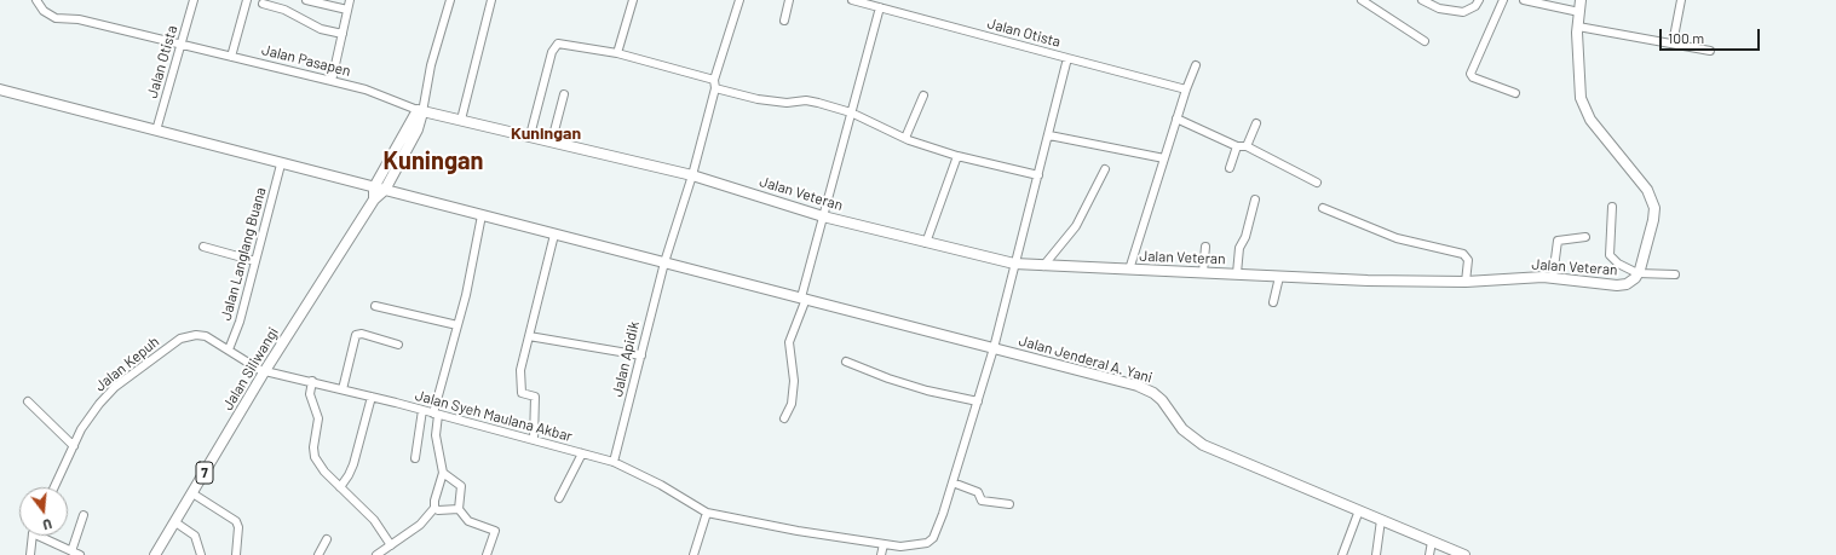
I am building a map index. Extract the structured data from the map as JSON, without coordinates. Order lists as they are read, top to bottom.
{
  "streets": {
    "main road": [
      "Jalan Veteran",
      "Jalan Jenderal A. Yani",
      "Jalan Siliwangi",
      "7"
    ],
    "street": [
      "Jalan Otista",
      "Jalan Pasapen",
      "Jalan Langlang Buana",
      "Jalan Apidik",
      "Jalan Kepuh",
      "Jalan Syeh Maulana Akbar"
    ]
  },
  "crossings": [
    ["Jalan Otista", "Jalan Pasapen"],
    ["Jalan Otista", "Jalan Veteran"],
    ["Jalan Otista", "Jalan Jenderal A. Yani"],
    ["Jalan Otista", "Jalan Syeh Maulana Akbar"],
    ["Jalan Pasapen", "Jalan Veteran"],
    ["Jalan Pasapen", "Jalan Siliwangi"],
    ["Jalan Veteran", "Jalan Apidik"],
    ["Jalan Veteran", "Jalan Siliwangi"],
    ["Jalan Langlang Buana", "Jalan Jenderal A. Yani"],
    ["Jalan Langlang Buana", "Jalan Kepuh"],
    ["Jalan Apidik", "Jalan Jenderal A. Yani"],
    ["Jalan Apidik", "Jalan Syeh Maulana Akbar"],
    ["Jalan Jenderal A. Yani", "Jalan Siliwangi"],
    ["Jalan Kepuh", "Jalan Siliwangi"],
    ["Jalan Kepuh", "Jalan Syeh Maulana Akbar"],
    ["Jalan Siliwangi", "Jalan Syeh Maulana Akbar"]
  ],
  "districts": ["Kuningan", "Kuningan"],
  "scale_bar": "100 m",
  "north": "bottom"
}
